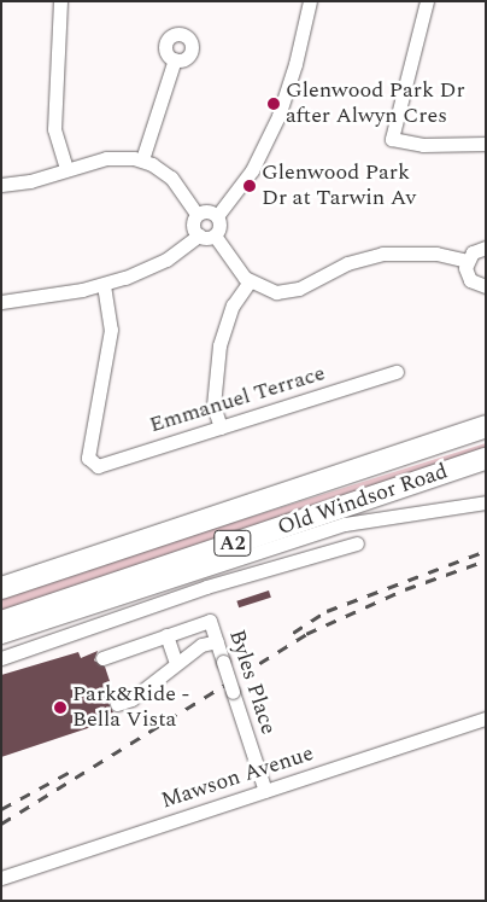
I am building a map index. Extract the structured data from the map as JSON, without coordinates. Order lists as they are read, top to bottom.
{
  "streets": {
    "highway": ["Old Windsor Road", "A2"],
    "street": ["Emmanuel Terrace", "Byles Place", "Mawson Avenue"]
  },
  "crossings": [
    ["Byles Place", "Mawson Avenue"]
  ],
  "places": ["Glenwood Park Dr after Alwyn Cres", "Glenwood Park Dr at Tarwin Av", "Park&Ride - Bella Vista"]
}
